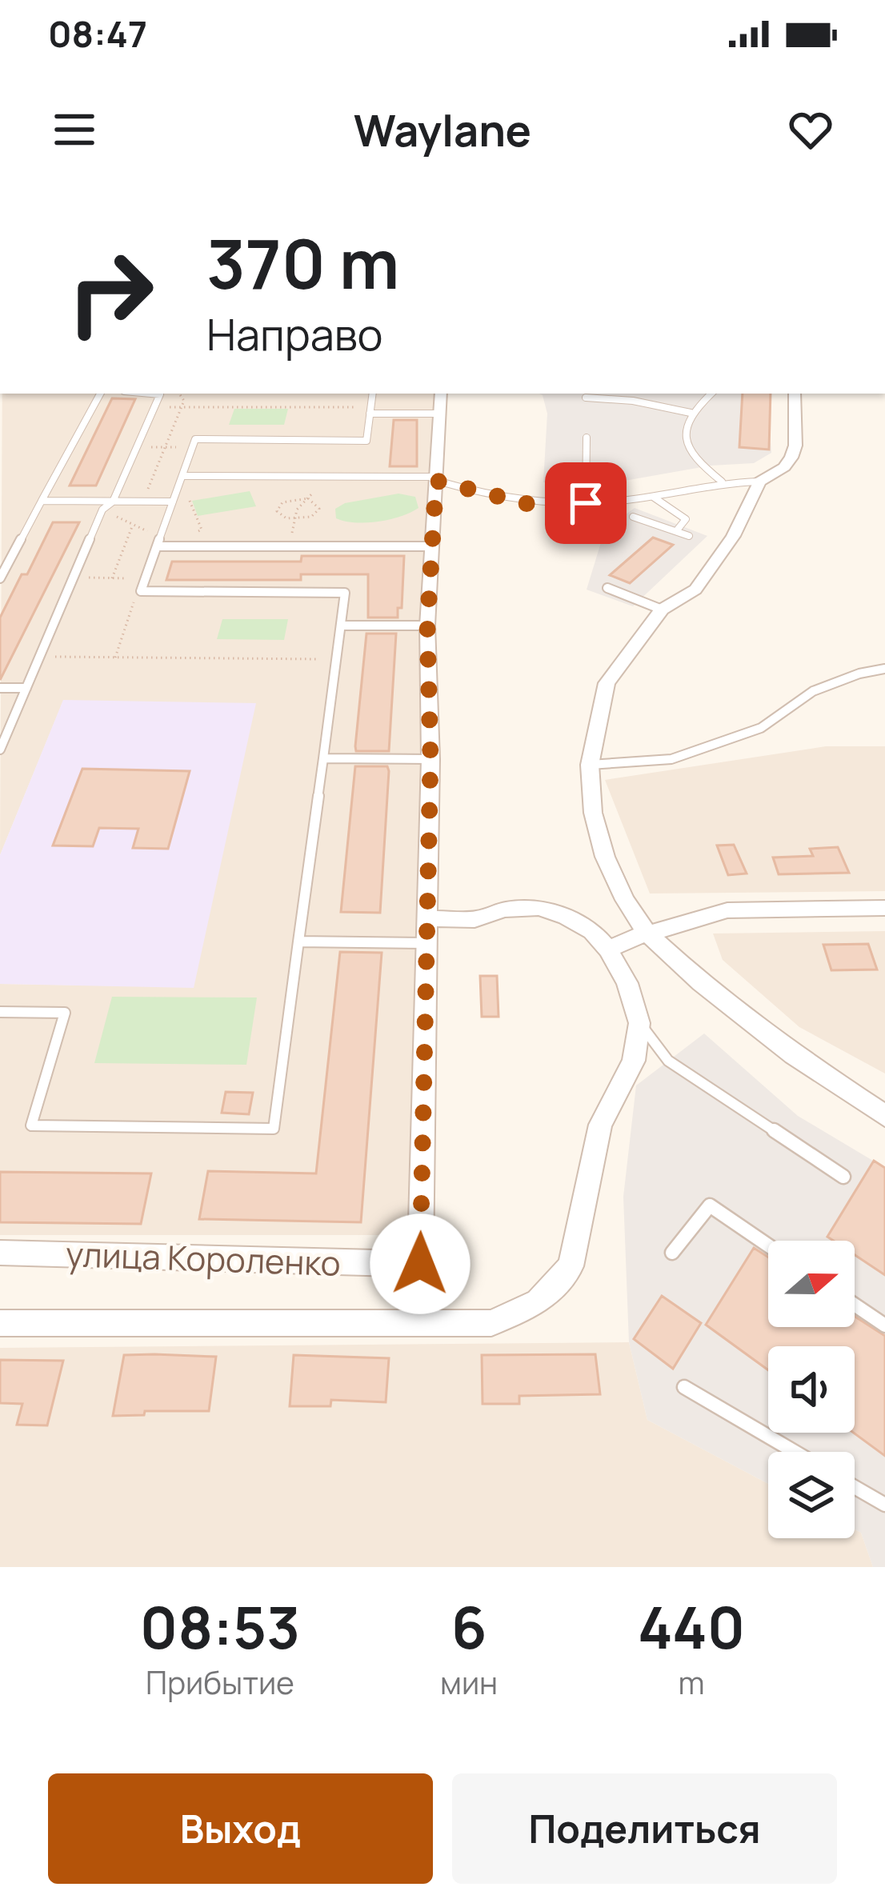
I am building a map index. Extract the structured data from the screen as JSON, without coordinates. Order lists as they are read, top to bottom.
{
  "streets": {
    "street": ["улица Короленко"]
  },
  "north": "right",
  "page": {
    "status": "08:47",
    "header": "Waylane",
    "turn": ["370 m", "Направо"],
    "eta": [
      "08:53",
      "Прибытие",
      "6",
      "мин",
      "440",
      "m"
    ],
    "buttons": ["Выход", "Поделиться"]
  }
}
